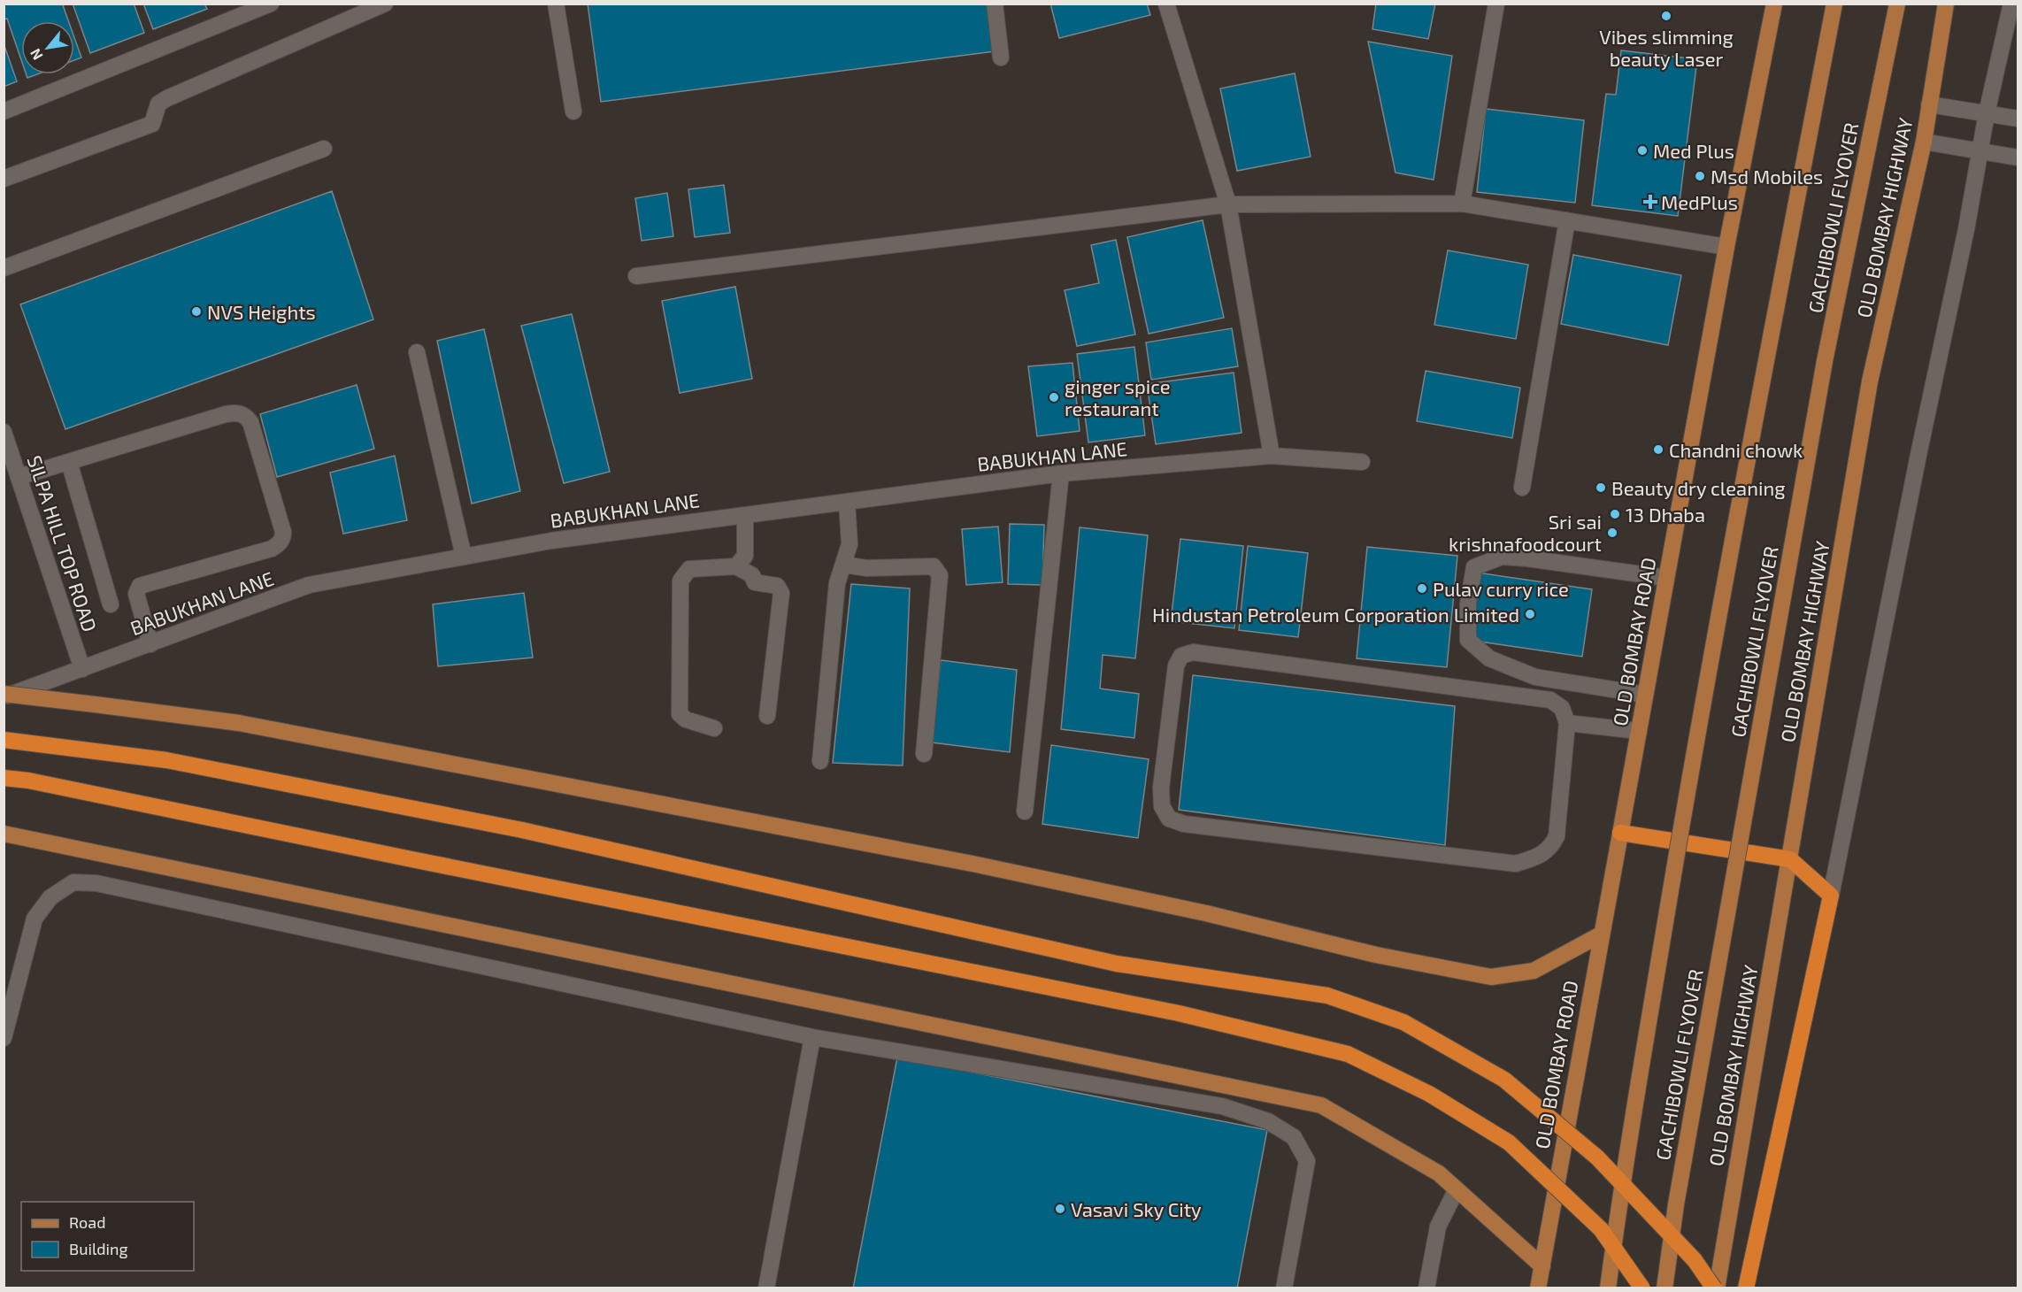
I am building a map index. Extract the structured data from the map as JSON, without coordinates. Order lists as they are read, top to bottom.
{
  "streets": {
    "main road": ["GACHIBOWLI FLYOVER", "OLD BOMBAY HIGHWAY", "OLD BOMBAY ROAD"],
    "street": ["BABUKHAN LANE", "SILPA HILL TOP ROAD"]
  },
  "crossings": [
    ["BABUKHAN LANE", "SILPA HILL TOP ROAD"]
  ],
  "places": {
    "other": [
      "Vibes slimming beauty Laser",
      "Med Plus",
      "Msd Mobiles",
      "NVS Heights",
      "ginger spice restaurant",
      "Chandni chowk",
      "Beauty dry cleaning",
      "13 Dhaba",
      "Sri sai krishnafoodcourt",
      "Pulav curry rice",
      "Hindustan Petroleum Corporation Limited",
      "Vasavi Sky City"
    ],
    "health": ["MedPlus"]
  },
  "legend": ["Road", "Building"],
  "north": "bottom left"
}
